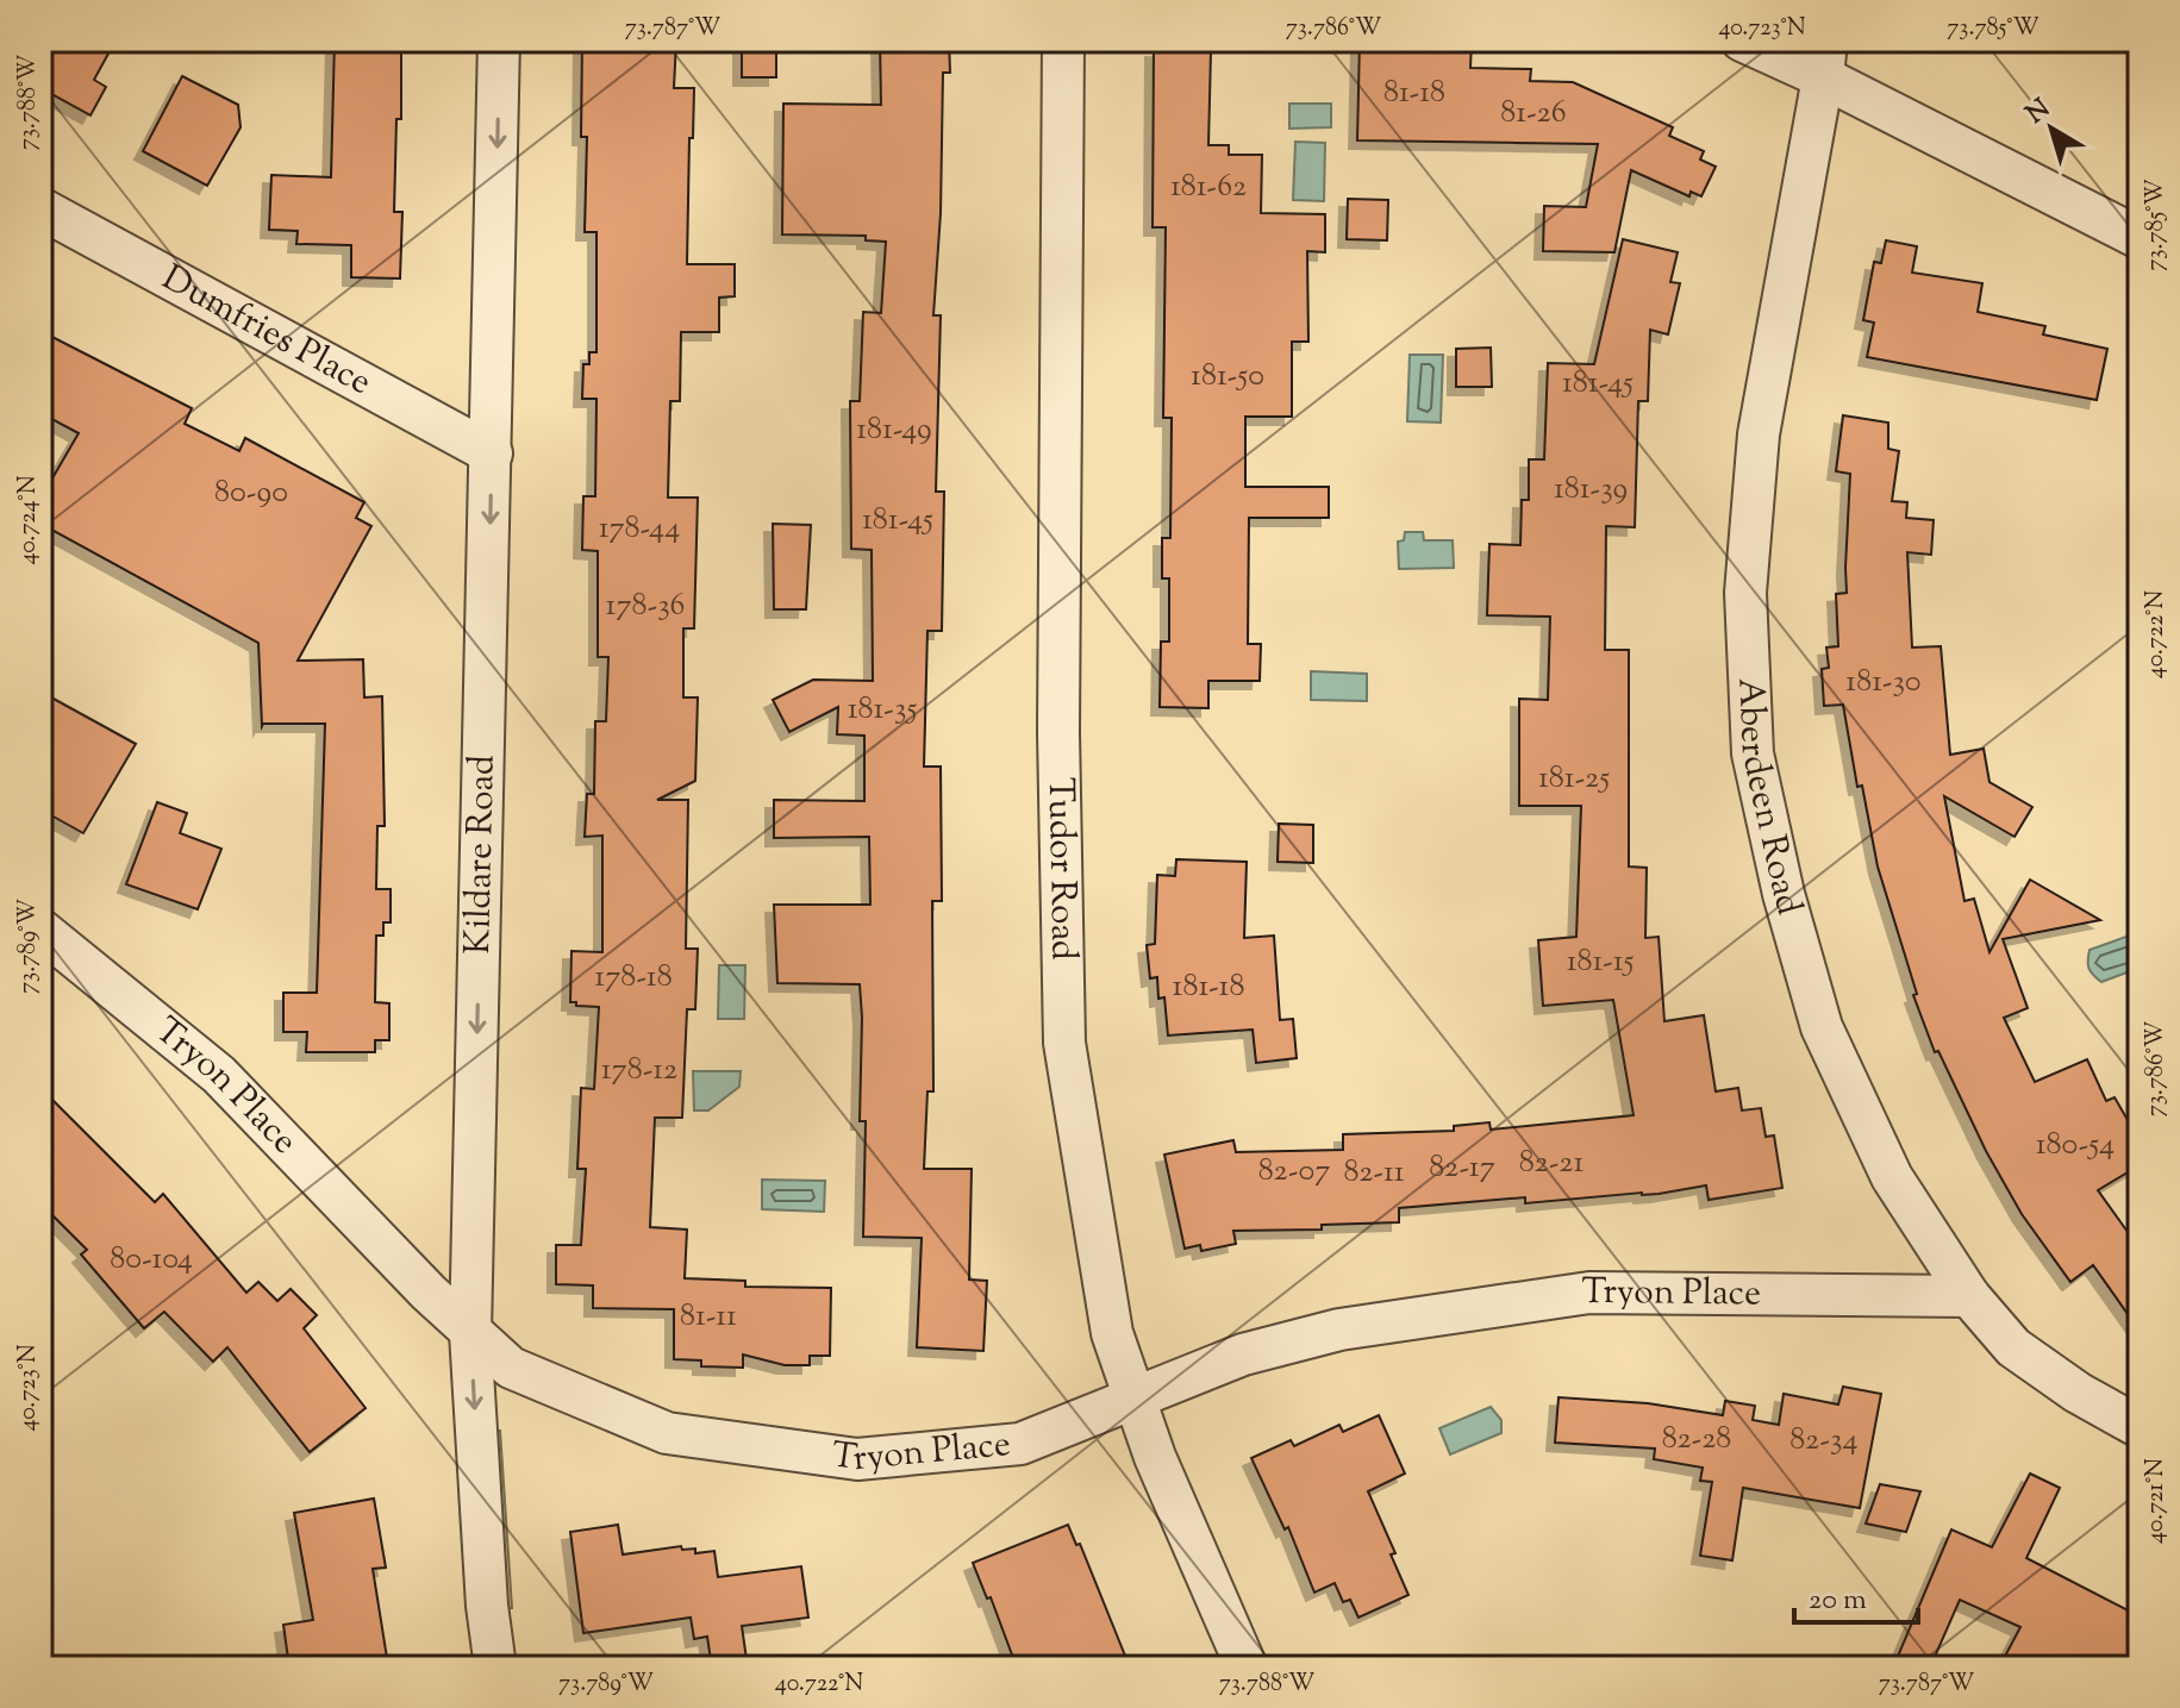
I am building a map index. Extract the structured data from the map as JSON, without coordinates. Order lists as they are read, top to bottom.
{
  "streets": {
    "street": [
      "Dumfries Place",
      "Aberdeen Road",
      "Kildare Road",
      "Tudor Road",
      "Tryon Place"
    ]
  },
  "crossings": [
    ["Dumfries Place", "Kildare Road"],
    ["Aberdeen Road", "Tryon Place"],
    ["Kildare Road", "Tryon Place"],
    ["Tudor Road", "Tryon Place"]
  ],
  "one_way": ["Kildare Road"],
  "house_numbers": [
    "81-18",
    "81-26",
    "181-62",
    "181-50",
    "181-45",
    "181-49",
    "181-39",
    "80-90",
    "181-45",
    "178-44",
    "178-36",
    "181-30",
    "181-35",
    "181-25",
    "181-15",
    "178-18",
    "181-18",
    "178-12",
    "180-54",
    "82-21",
    "82-17",
    "82-07",
    "82-11",
    "80-104",
    "81-11",
    "82-28",
    "82-34"
  ],
  "scale_bar": "20 m",
  "north": "top left",
  "coordinates": [
    "73.787°W",
    "73.786°W",
    "40.723°N",
    "73.785°W",
    "73.788°W",
    "40.724°N",
    "40.722°N",
    "73.789°W",
    "40.721°N"
  ]
}
